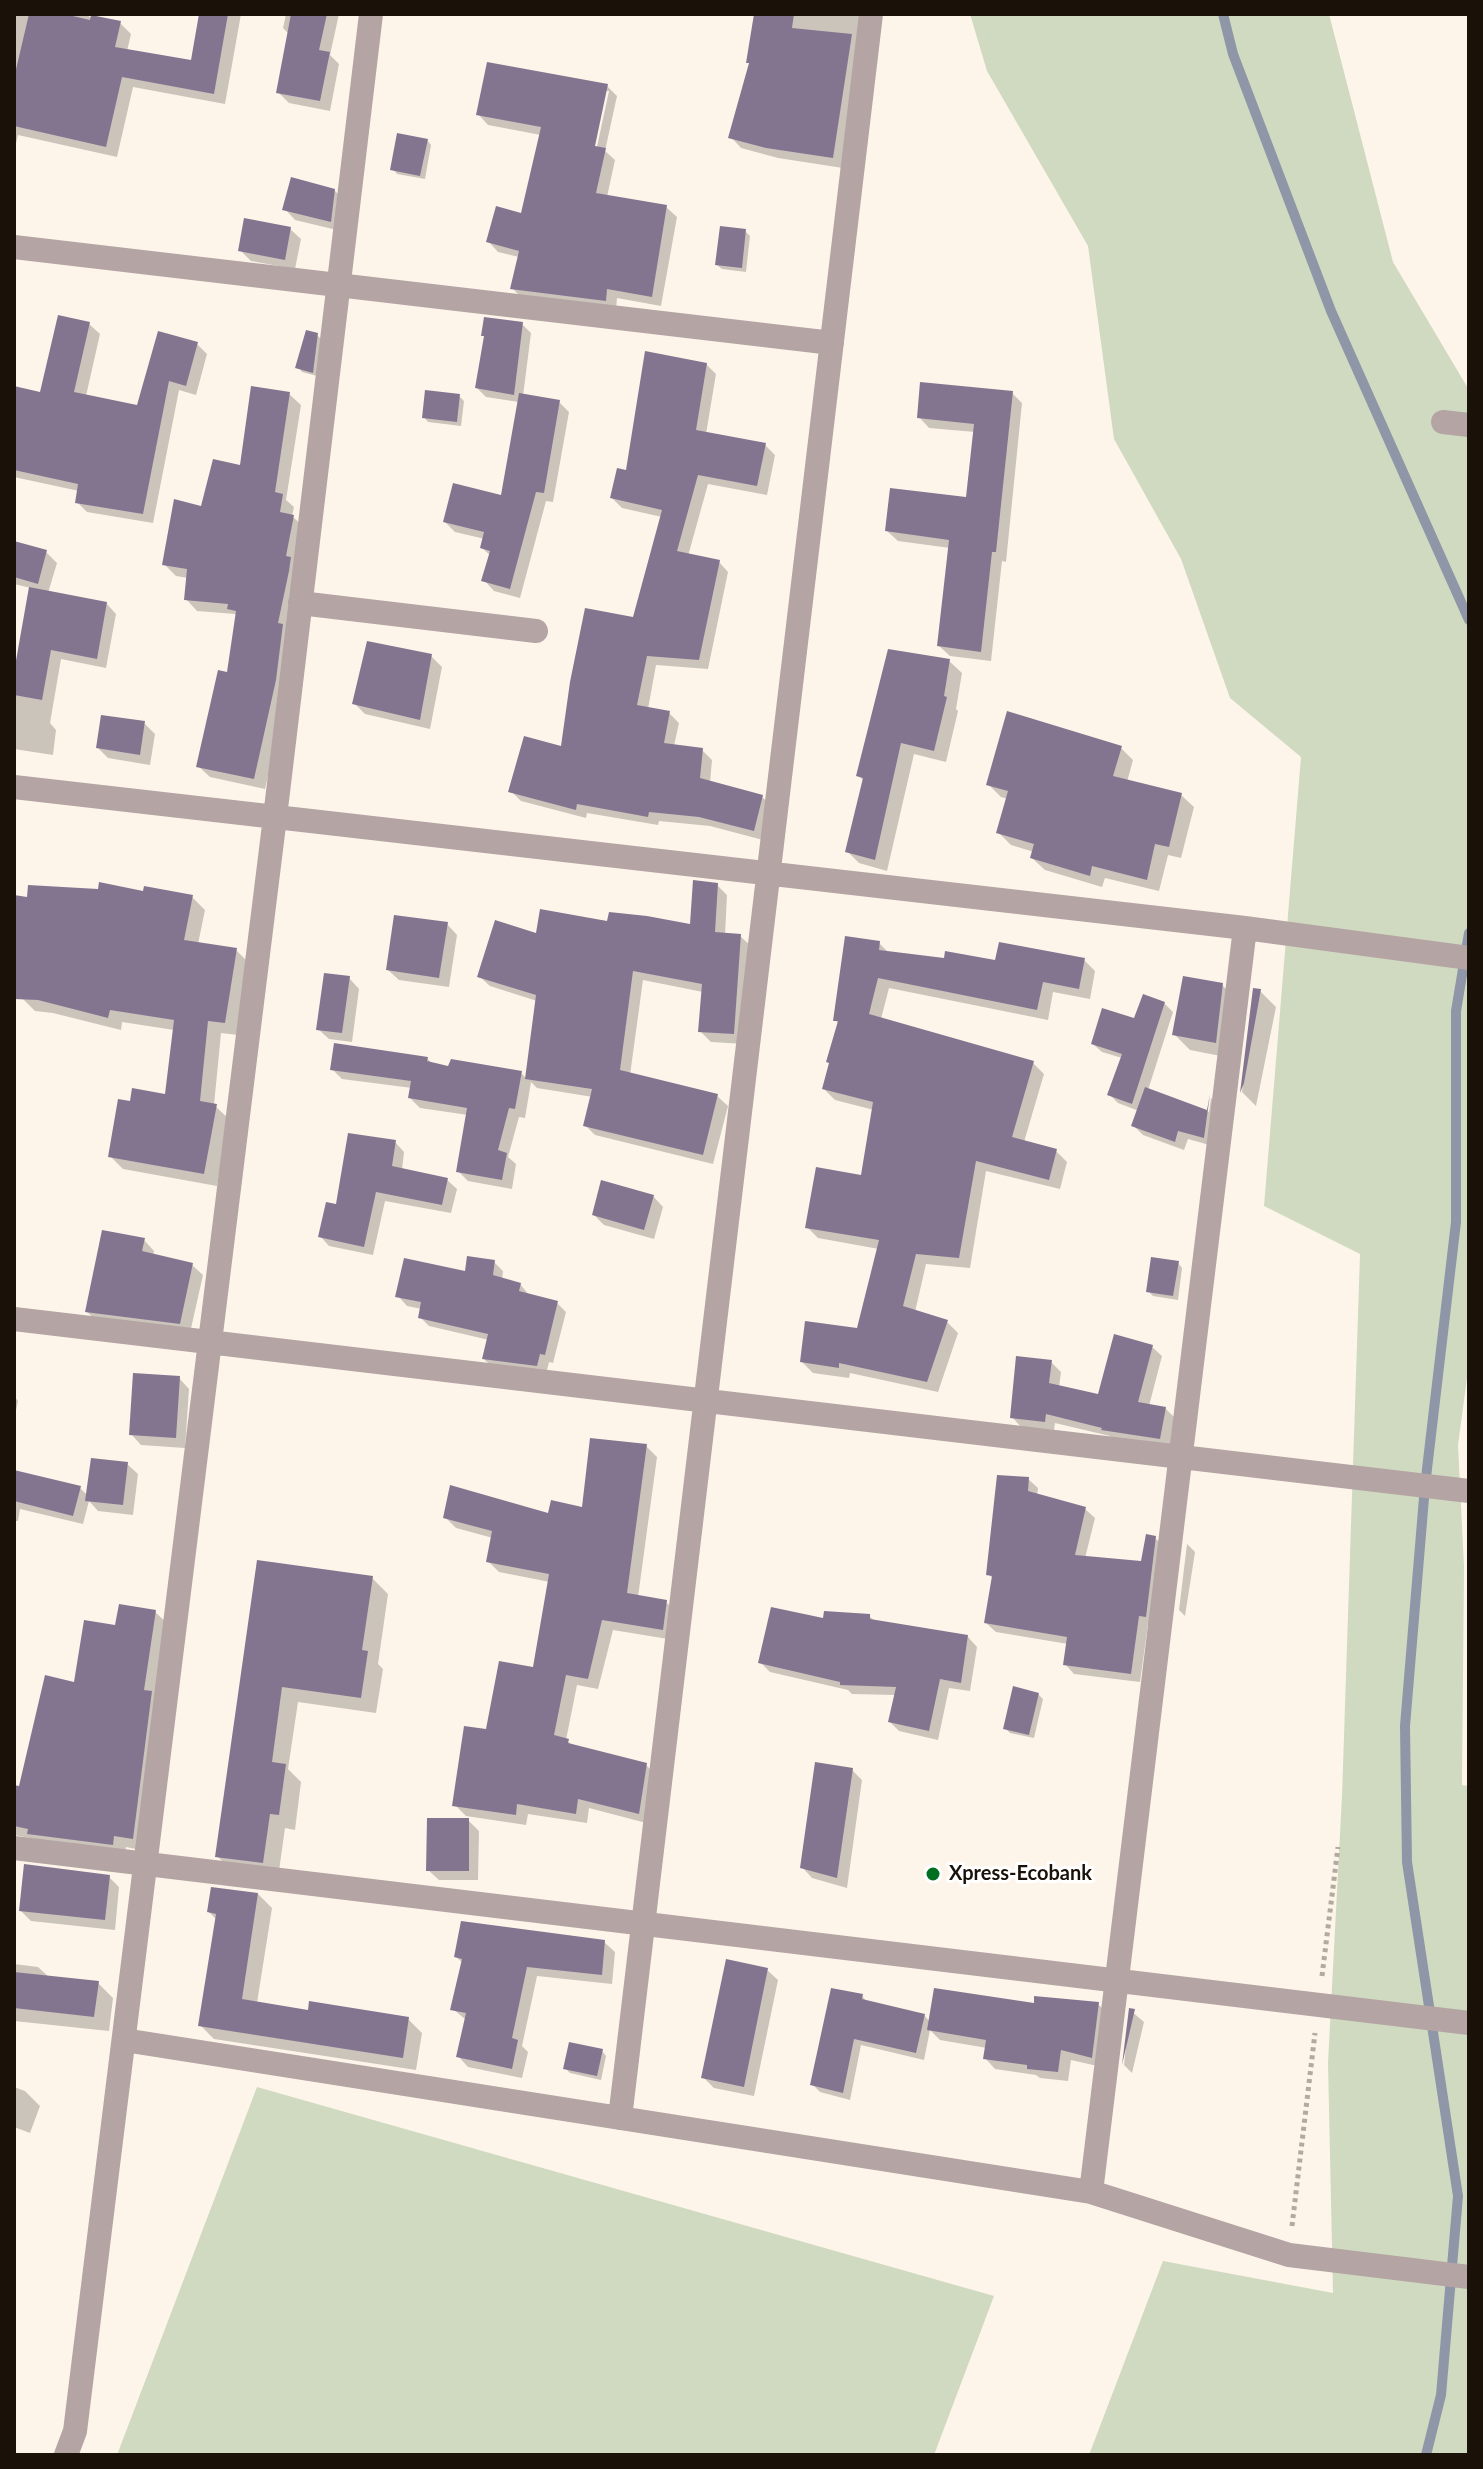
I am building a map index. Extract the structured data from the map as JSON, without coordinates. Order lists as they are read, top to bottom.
{
  "places": ["Xpress-Ecobank"]
}
